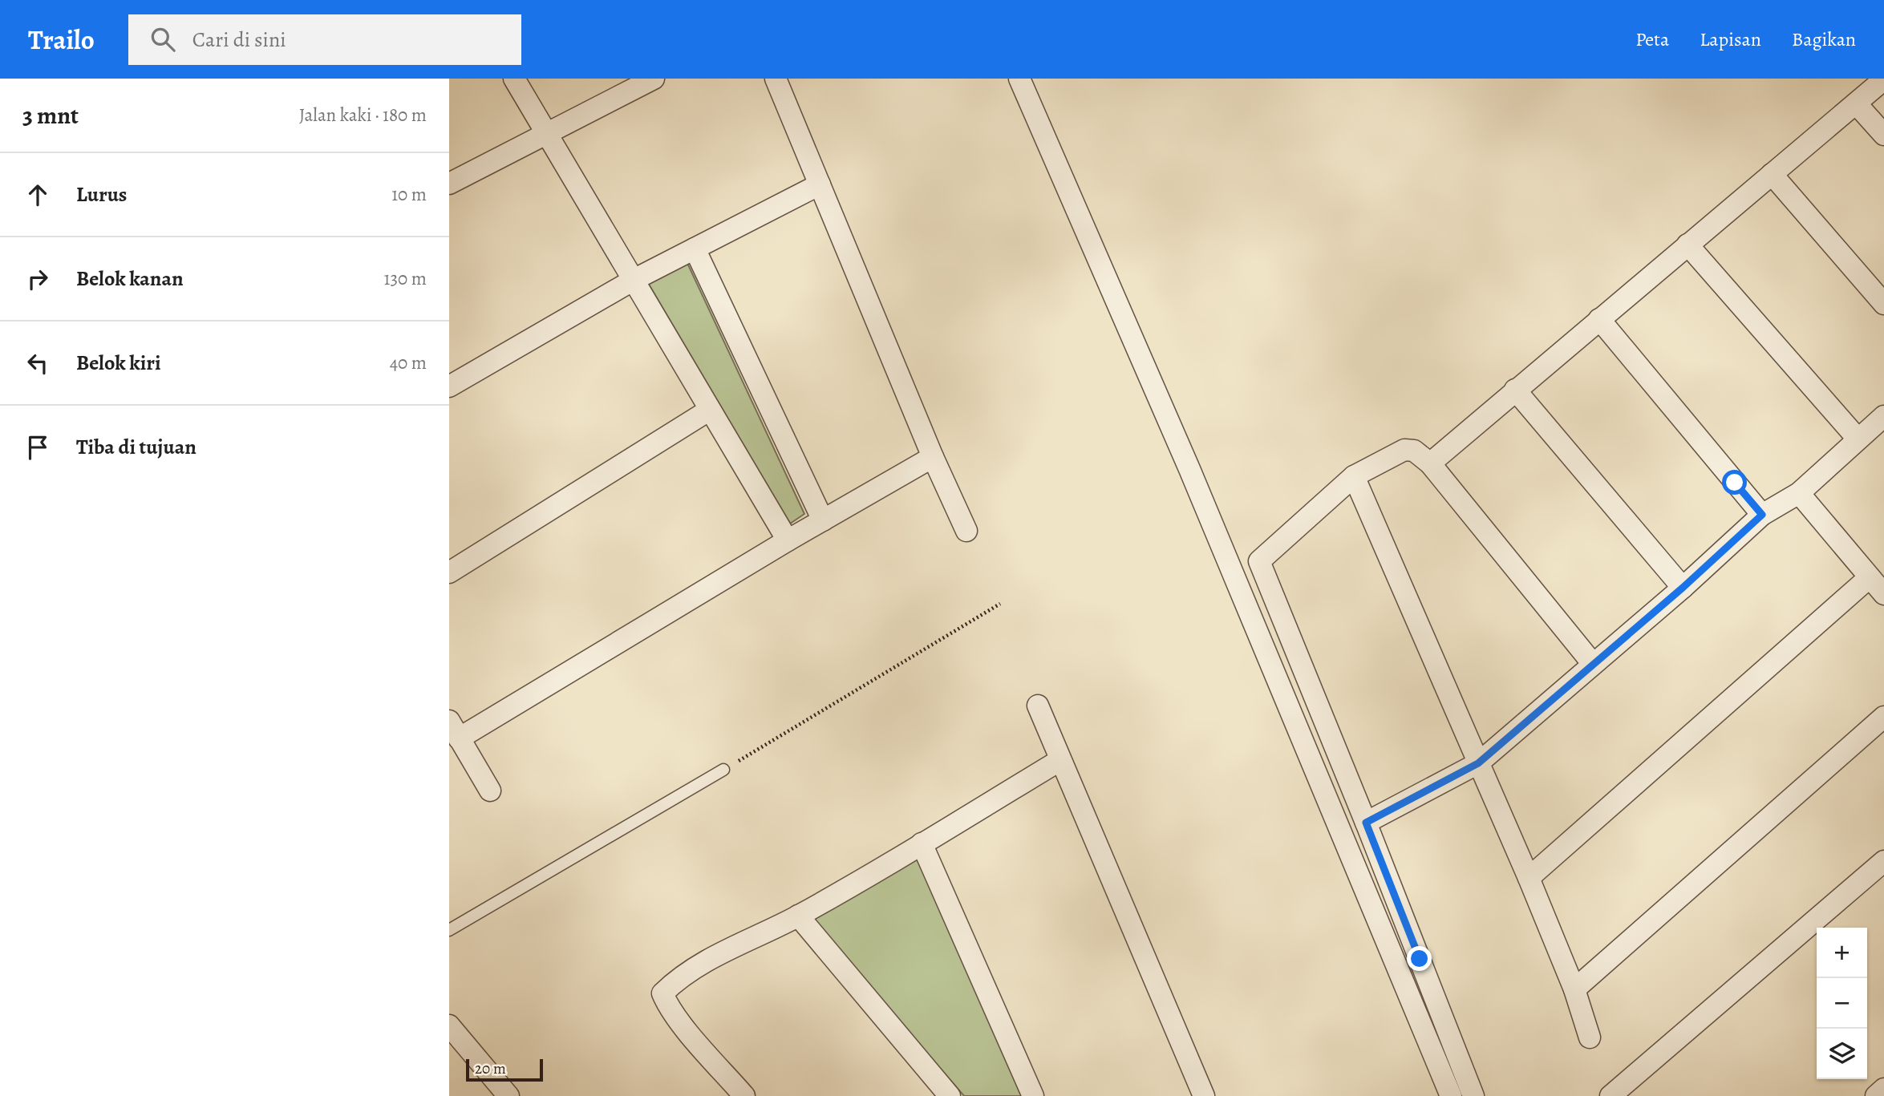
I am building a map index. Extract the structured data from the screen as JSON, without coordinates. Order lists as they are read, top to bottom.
{
  "scale_bar": "20 m",
  "page": {
    "header": "Trailo",
    "search": "Cari di sini",
    "nav": ["Peta", "Lapisan", "Bagikan"],
    "heading": ["3 mnt", "Jalan kaki · 180 m"],
    "list": [
      ["Lurus", "10 m"],
      ["Belok kanan", "130 m"],
      ["Belok kiri", "40 m"],
      "Tiba di tujuan"
    ],
    "map_buttons": ["+", "−"],
    "scale": "20 m"
  }
}
